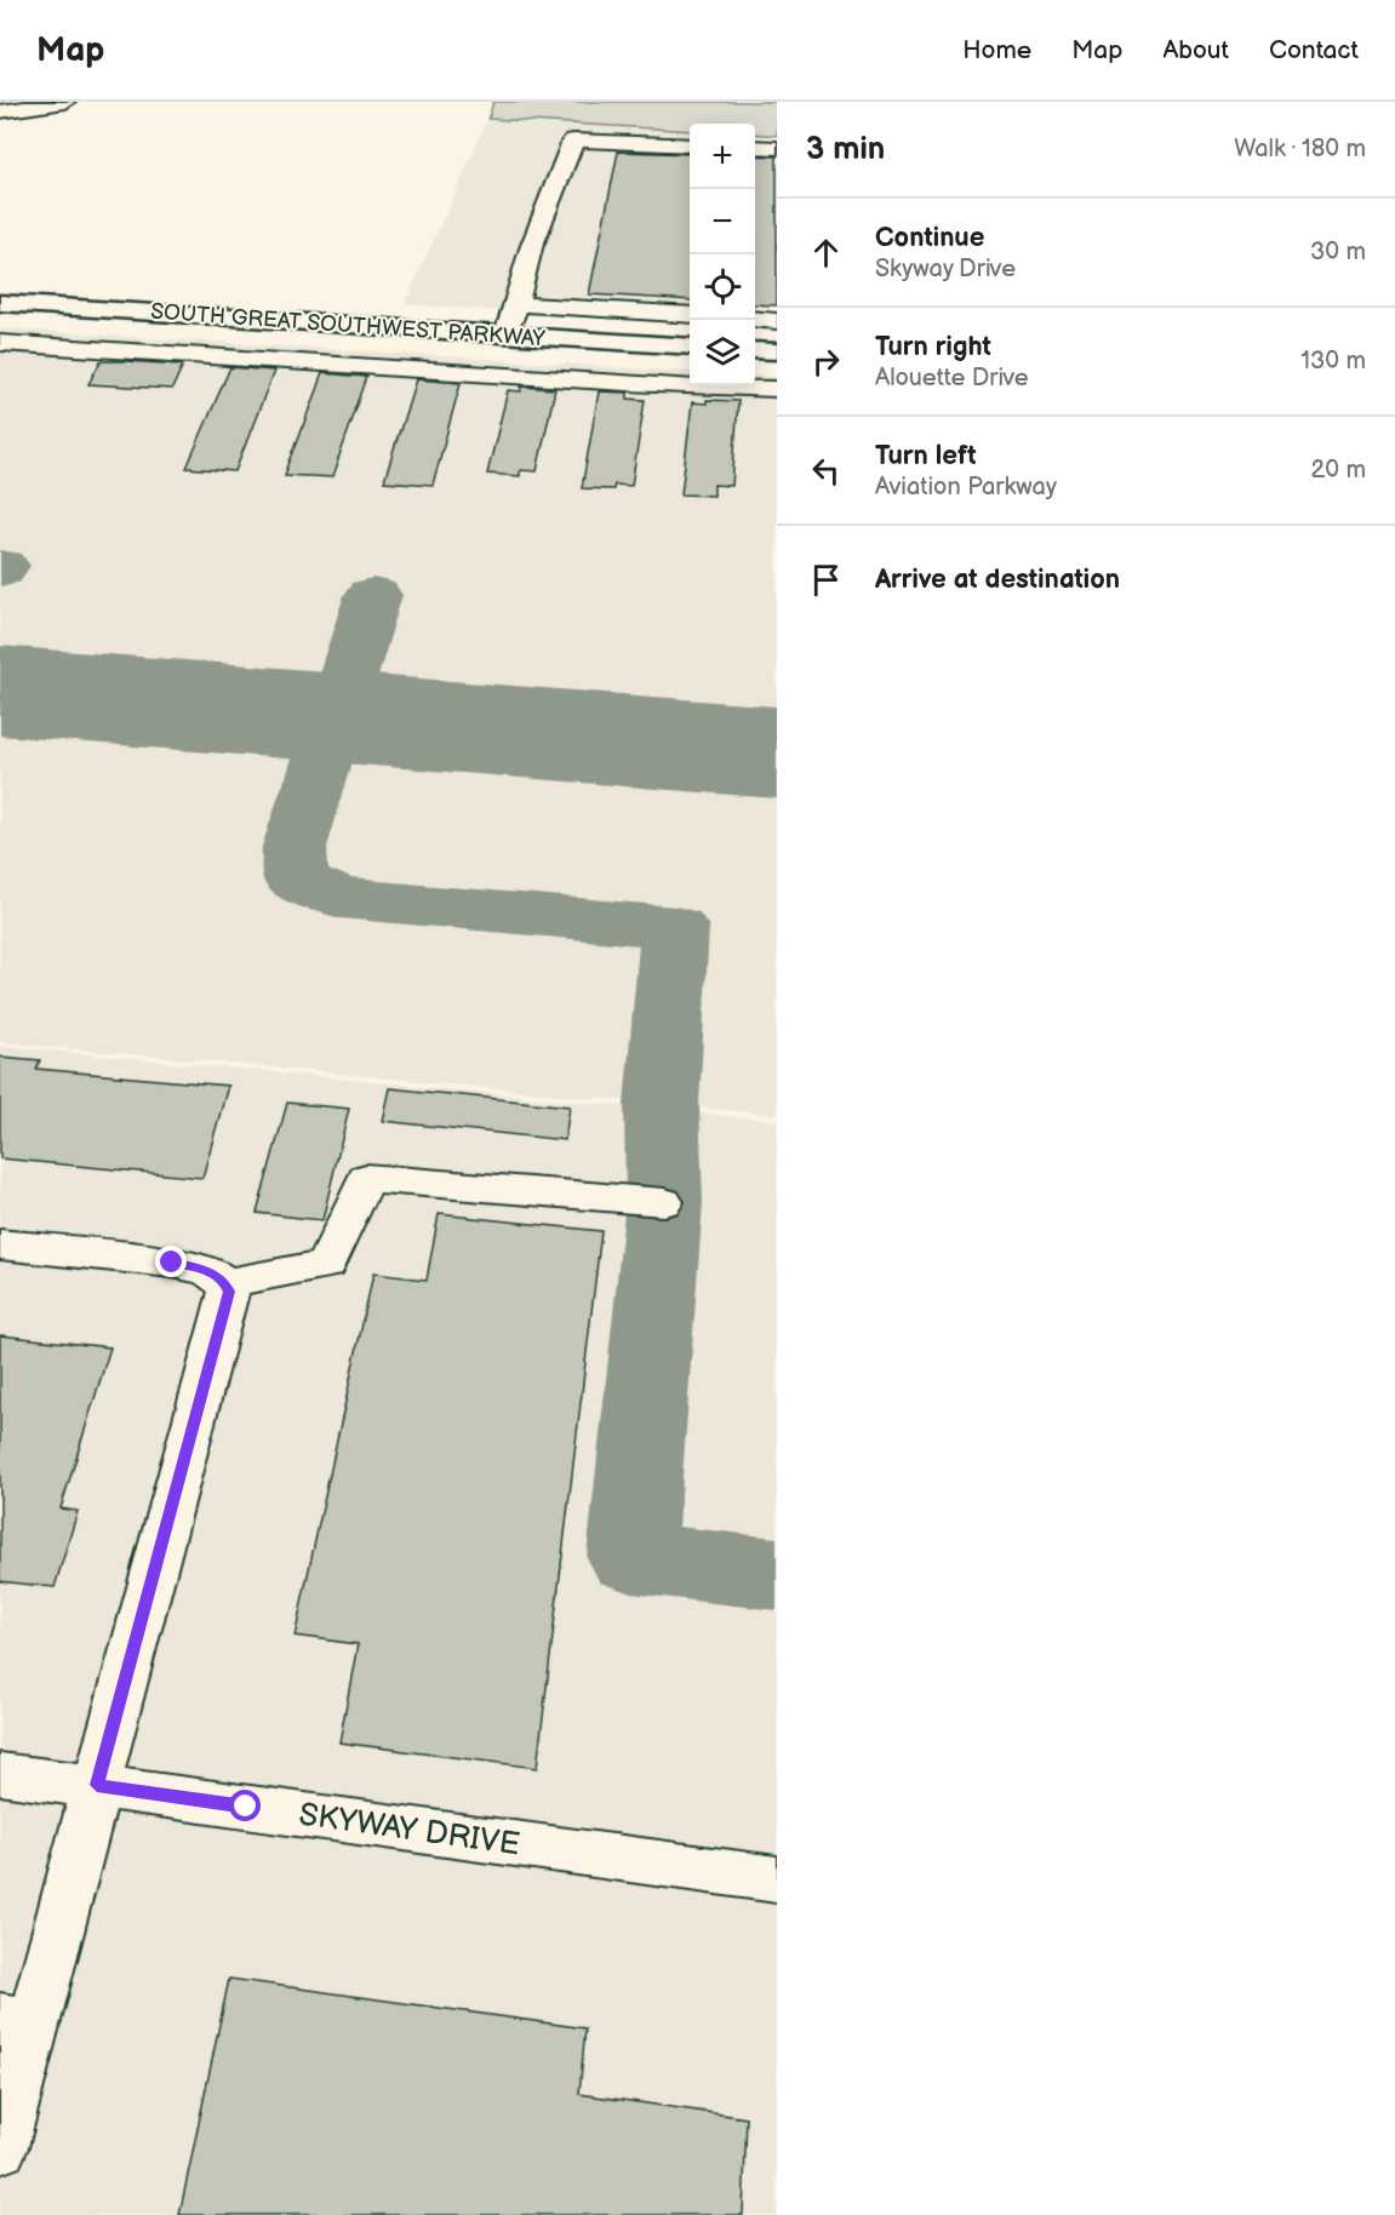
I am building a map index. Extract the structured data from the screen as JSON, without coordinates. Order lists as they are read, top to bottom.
{
  "streets": {
    "main road": ["SOUTH GREAT SOUTHWEST PARKWAY"],
    "street": ["SKYWAY DRIVE"]
  },
  "page": {
    "header": "Map",
    "nav": [
      "Home",
      "Map",
      "About",
      "Contact"
    ],
    "heading": ["3 min", "Walk · 180 m"],
    "map_buttons": ["+", "−"],
    "list": [
      ["Continue", "Skyway Drive", "30 m"],
      ["Turn right", "Alouette Drive", "130 m"],
      ["Turn left", "Aviation Parkway", "20 m"],
      "Arrive at destination"
    ]
  }
}
